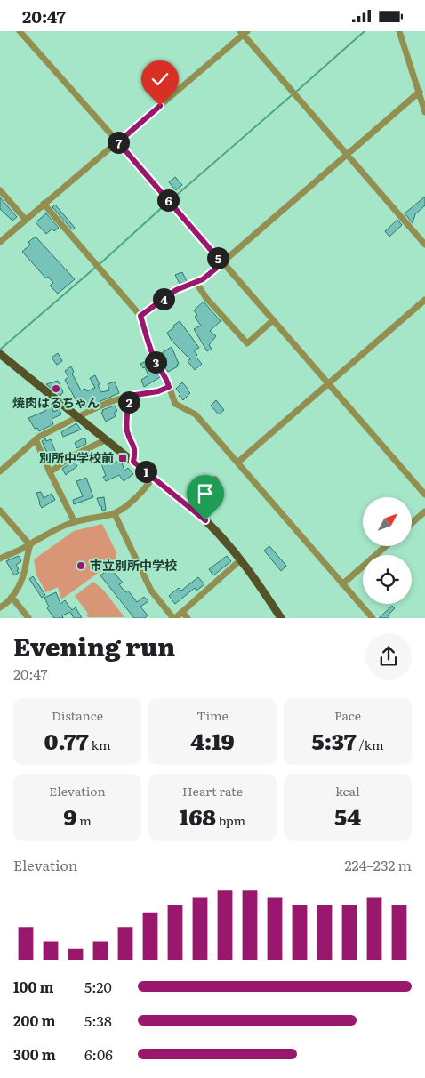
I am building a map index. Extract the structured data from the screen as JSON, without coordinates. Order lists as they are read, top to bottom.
{
  "places": {
    "other": ["焼肉はるちゃん", "市立別所中学校"],
    "transit": ["別所中学校前"]
  },
  "north": "top right",
  "page": {
    "status": "20:47",
    "pins": [
      "7",
      "6",
      "5",
      "4",
      "3",
      "2",
      "1"
    ],
    "heading": ["Evening run", "20:47"],
    "stats": [
      ["Distance", "0.77 km"],
      ["Time", "4:19"],
      ["Pace", "5:37 /km"],
      ["Elevation", "9 m"],
      ["Heart rate", "168 bpm"],
      ["kcal", "54"]
    ],
    "chart": ["Elevation", "224–232 m"],
    "list": [
      {
        "name": "100 m",
        "note": "5:20"
      },
      {
        "name": "200 m",
        "note": "5:38"
      },
      {
        "name": "300 m",
        "note": "6:06"
      }
    ]
  }
}
